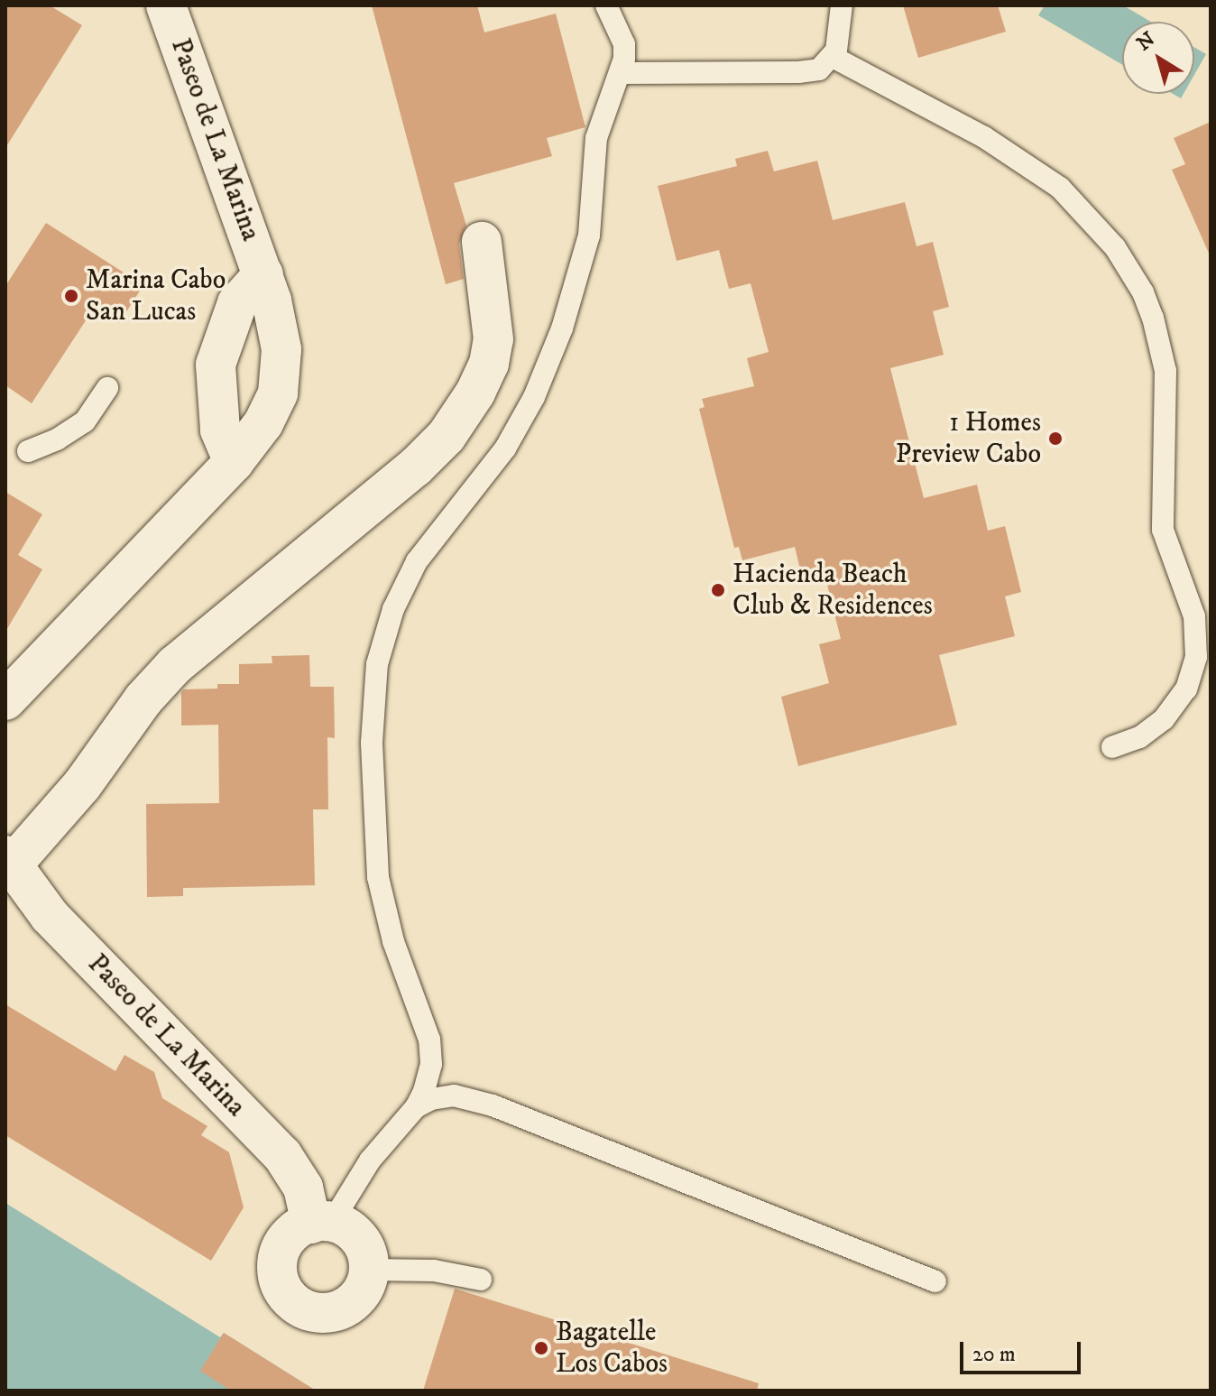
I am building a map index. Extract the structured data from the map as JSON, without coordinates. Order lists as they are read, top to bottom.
{
  "streets": {
    "street": ["Paseo de La Marina"]
  },
  "places": [
    "Marina Cabo San Lucas",
    "1 Homes Preview Cabo",
    "Hacienda Beach Club & Residences",
    "Bagatelle Los Cabos"
  ],
  "scale_bar": "20 m",
  "north": "top left"
}
